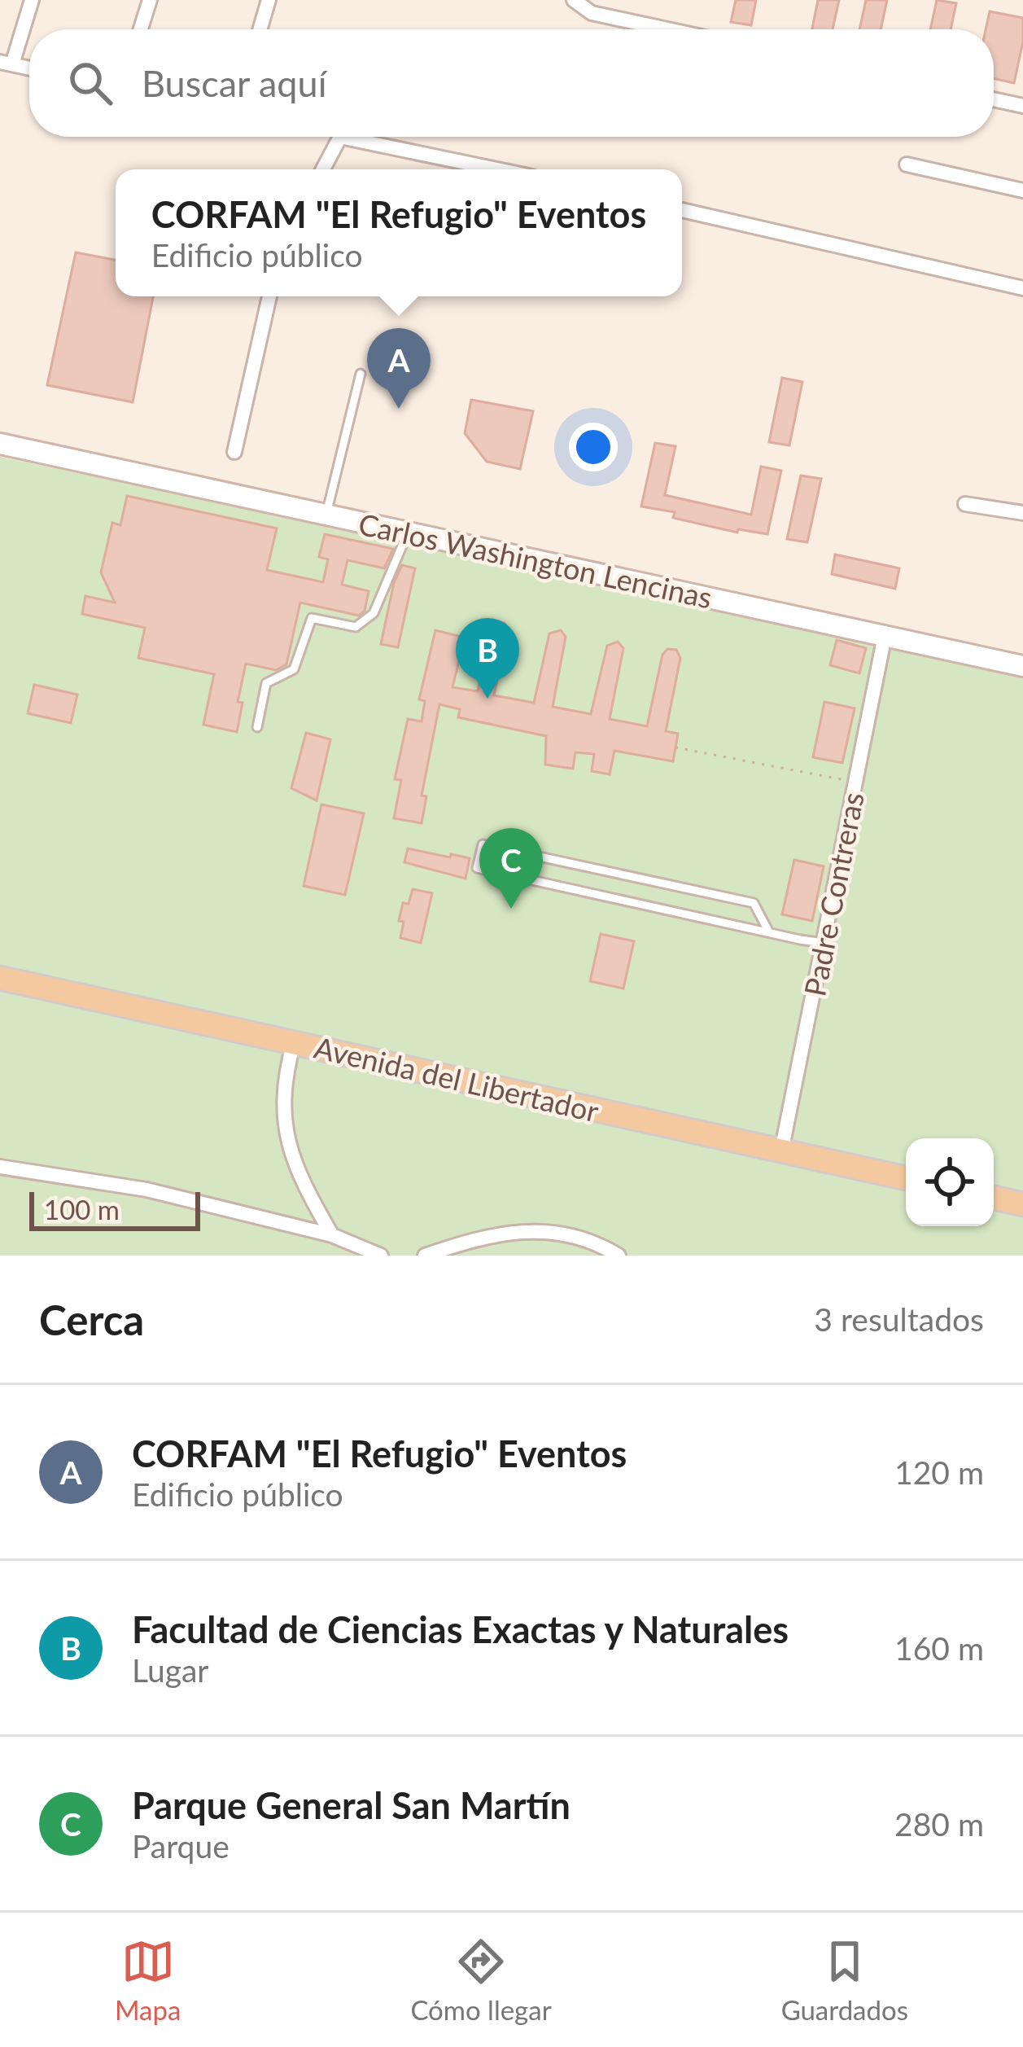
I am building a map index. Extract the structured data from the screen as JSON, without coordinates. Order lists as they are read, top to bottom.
{
  "streets": {
    "main road": ["Carlos Washington Lencinas", "Avenida del Libertador"],
    "street": ["Padre Contreras"]
  },
  "crossings": [
    ["Carlos Washington Lencinas", "Padre Contreras"],
    ["Padre Contreras", "Avenida del Libertador"]
  ],
  "scale_bar": "100 m",
  "page": {
    "search": "Buscar aquí",
    "popup": ["CORFAM \"El Refugio\" Eventos", "Edificio público"],
    "pins": ["A", "B", "C"],
    "scale": "100 m",
    "heading": ["Cerca", "3 resultados"],
    "list": [
      {
        "mark": "A",
        "name": "CORFAM \"El Refugio\" Eventos",
        "note": "Edificio público",
        "value": "120 m"
      },
      {
        "mark": "B",
        "name": "Facultad de Ciencias Exactas y Naturales",
        "note": "Lugar",
        "value": "160 m"
      },
      {
        "mark": "C",
        "name": "Parque General San Martín",
        "note": "Parque",
        "value": "280 m"
      }
    ],
    "nav": ["Mapa", "Cómo llegar", "Guardados"]
  }
}
